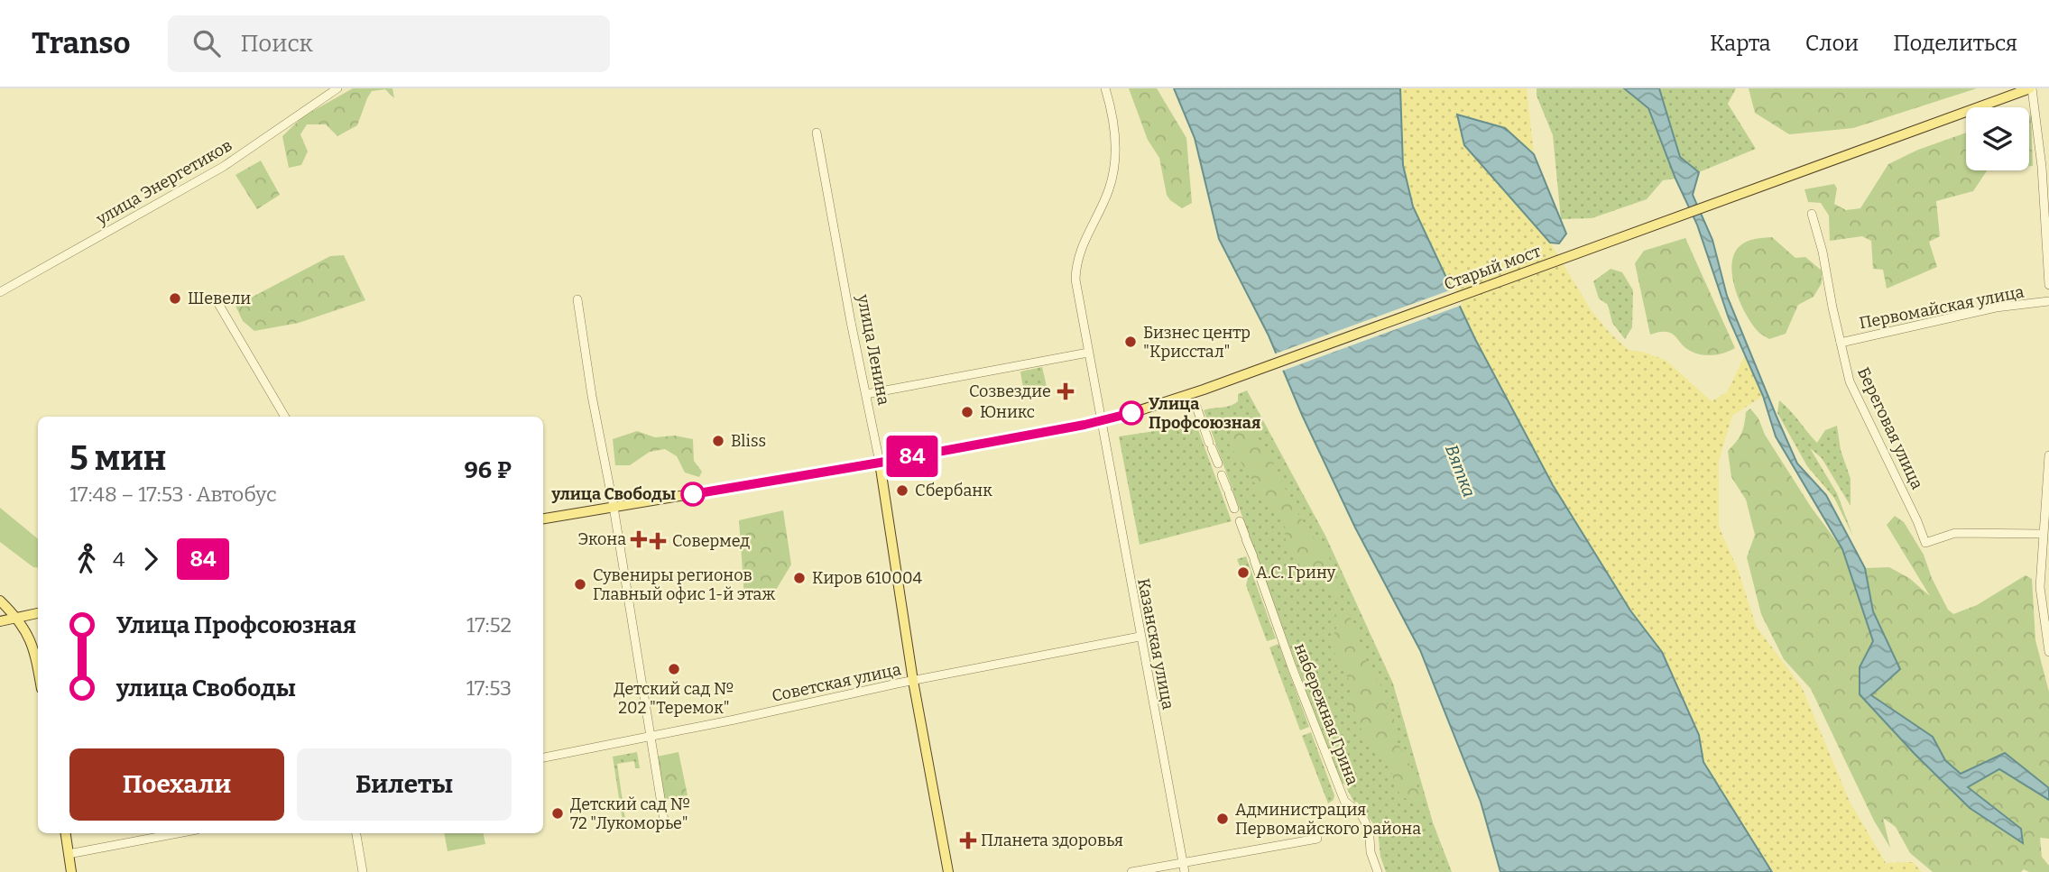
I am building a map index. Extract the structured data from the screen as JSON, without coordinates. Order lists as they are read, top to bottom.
{
  "streets": {
    "main road": ["Старый мост", "улица Ленина"],
    "street": [
      "улица Энергетиков",
      "Первомайская улица",
      "Береговая улица",
      "Казанская улица",
      "Советская улица",
      "набережная Грина"
    ]
  },
  "crossings": [
    ["Старый мост", "улица Ленина"],
    ["Старый мост", "Казанская улица"],
    ["Первомайская улица", "Береговая улица"],
    ["улица Ленина", "Советская улица"],
    ["Казанская улица", "Советская улица"]
  ],
  "water": ["Вятка"],
  "places": {
    "other": [
      "Шевели",
      "Бизнес центр \"Крисстал\"",
      "Юникс",
      "Улица Профсоюзная",
      "Bliss",
      "Сбербанк",
      "улица Свободы",
      "А.С. Грину",
      "Киров 610004",
      "Сувениры регионов Главный офис 1-й этаж",
      "Детский сад № 202 \"Теремок\"",
      "Детский сад № 72 \"Лукоморье\"",
      "Администрация Первомайского района"
    ],
    "health": [
      "Созвездие",
      "Экона",
      "Совермед",
      "Планета здоровья"
    ]
  },
  "lines": ["bus line 84"],
  "page": {
    "header": "Transo",
    "search": "Поиск",
    "nav": ["Карта", "Слои", "Поделиться"],
    "on_map": "84",
    "heading": ["5 мин", "17:48 – 17:53 · Автобус", "96 ₽"],
    "legs": ["4", "84"],
    "list": [
      {
        "name": "Улица Профсоюзная",
        "value": "17:52"
      },
      {
        "name": "улица Свободы",
        "value": "17:53"
      }
    ],
    "buttons": ["Поехали", "Билеты"]
  }
}
